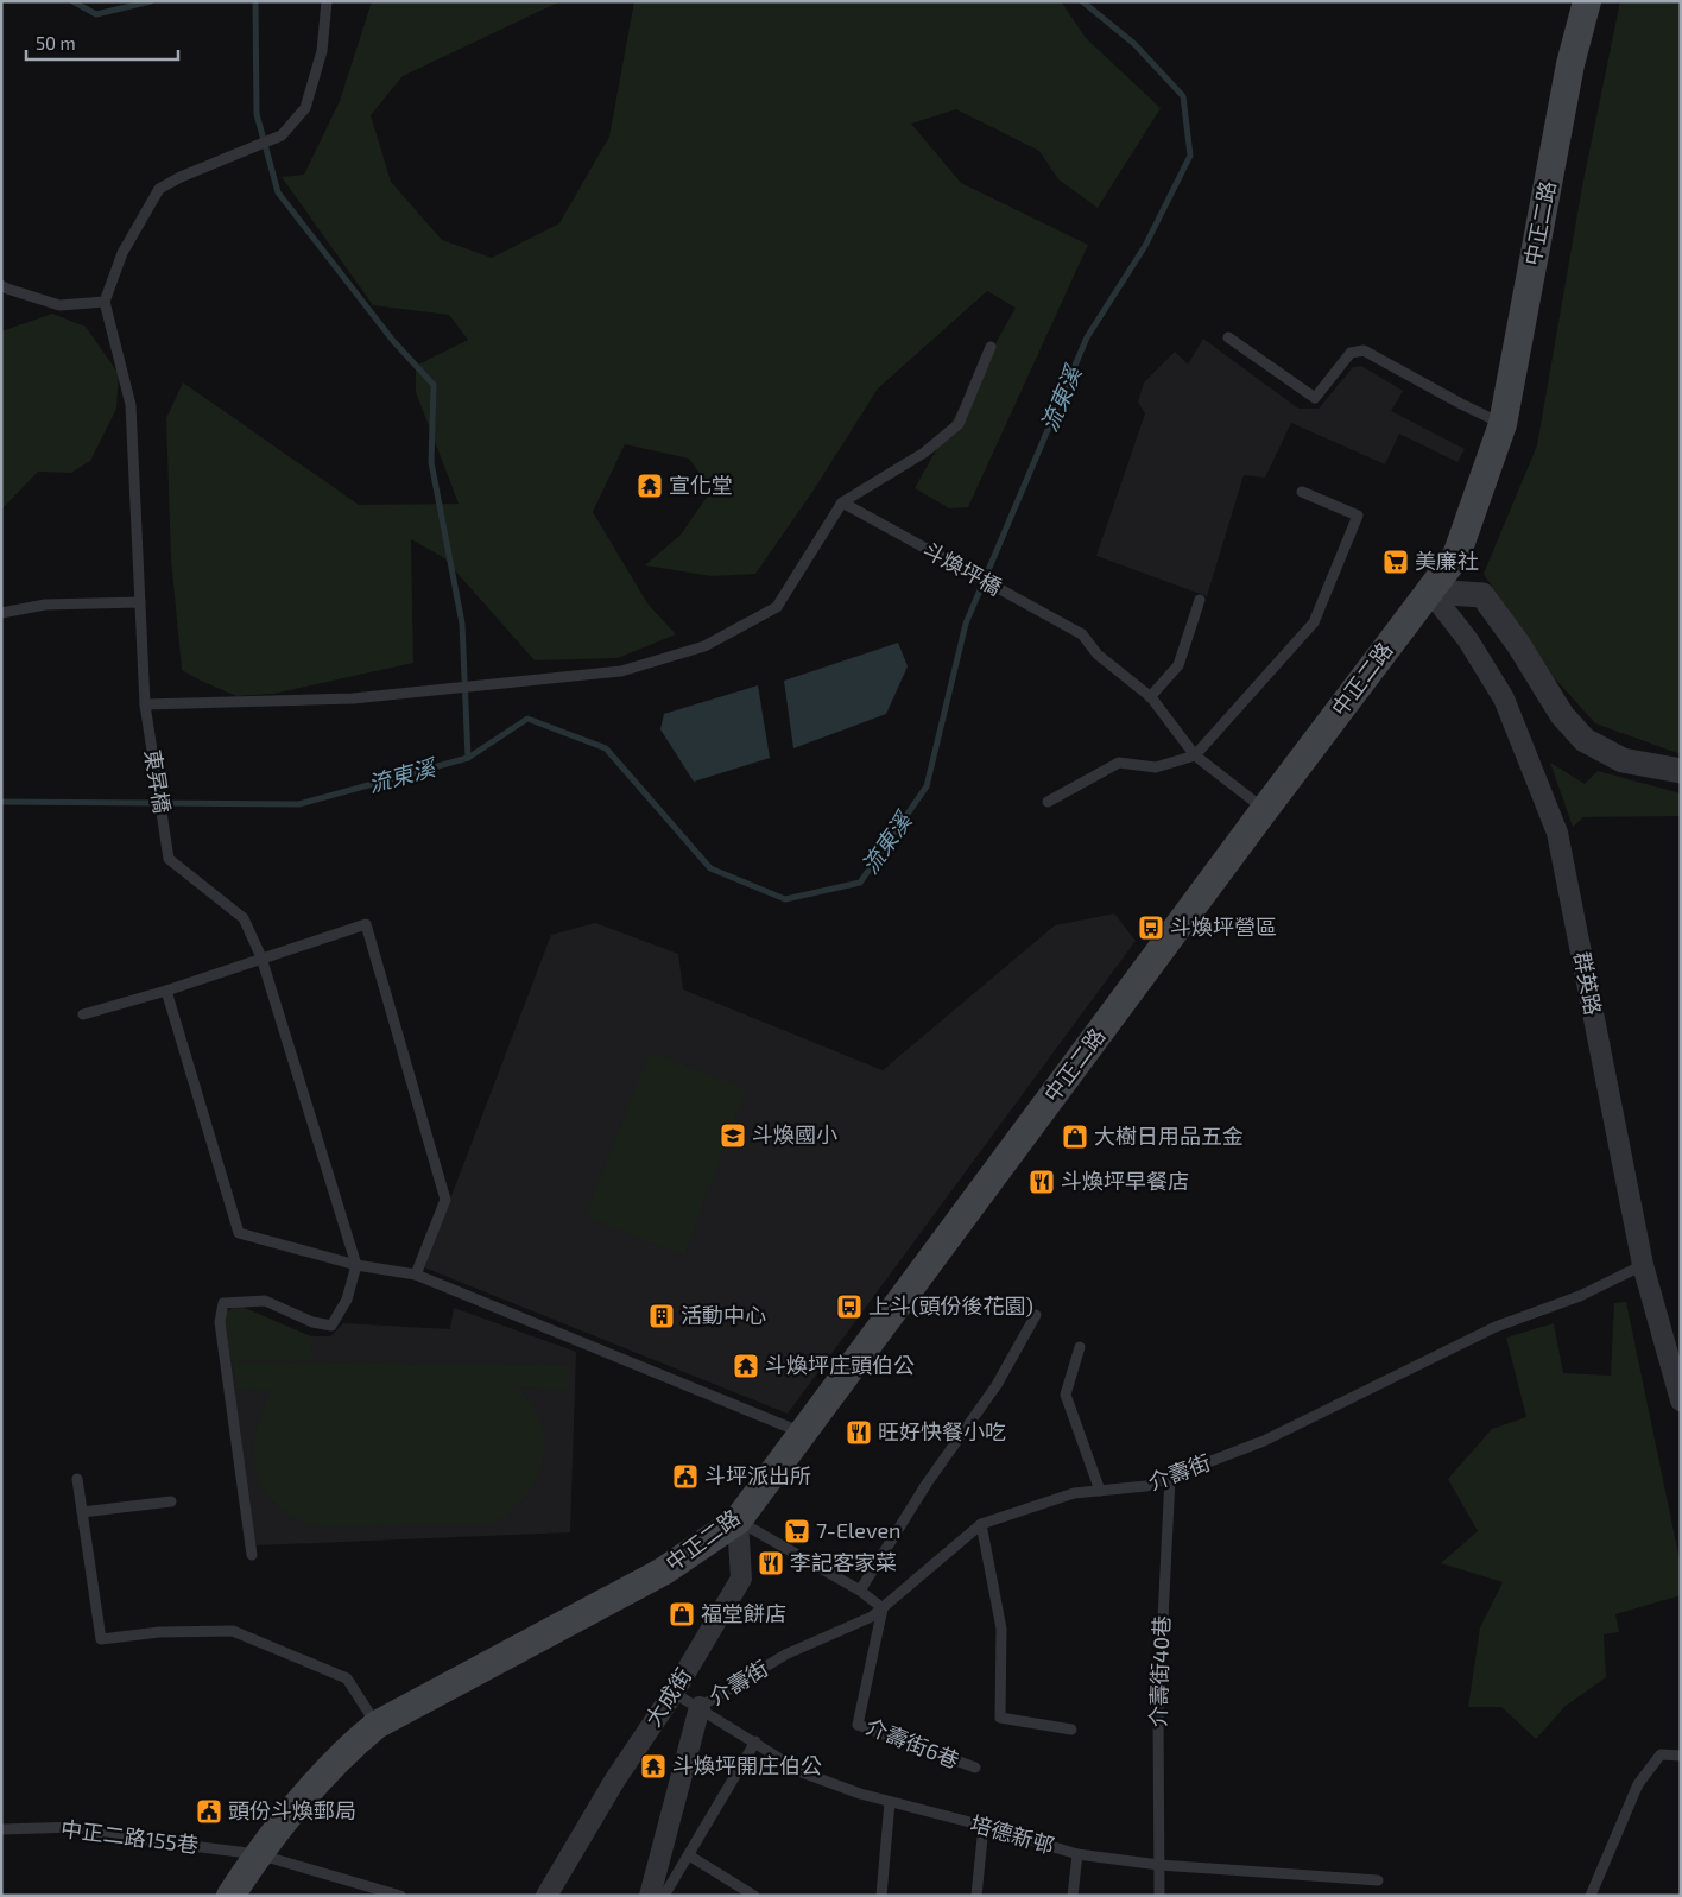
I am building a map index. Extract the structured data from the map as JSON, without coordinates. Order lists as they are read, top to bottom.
{
  "streets": {
    "main road": ["中正二路"],
    "street": ["群英路", "大成街"],
    "lane": [
      "斗煥坪橋",
      "東昇橋",
      "介壽街",
      "介壽街40巷",
      "介壽街6巷",
      "培德新邨",
      "中正二路155巷"
    ]
  },
  "crossings": [
    ["中正二路", "群英路"],
    ["中正二路", "大成街"],
    ["中正二路", "中正二路155巷"],
    ["群英路", "介壽街"],
    ["介壽街", "介壽街40巷"],
    ["介壽街", "介壽街6巷"],
    ["介壽街", "培德新邨"],
    ["介壽街40巷", "培德新邨"],
    ["大成街", "培德新邨"]
  ],
  "water": ["流東溪"],
  "places": {
    "temple": ["宣化堂", "斗煥坪庄頭伯公", "斗煥坪開庄伯公"],
    "supermarket": ["美廉社", "7-Eleven"],
    "bus stop": ["斗煥坪營區", "上斗(頭份後花園)"],
    "school or university": ["斗煥國小"],
    "shop": ["大樹日用品五金", "福堂餅店"],
    "restaurant": ["斗煥坪早餐店", "旺好快餐小吃", "李記客家菜"],
    "building": ["活動中心"],
    "public building": ["斗坪派出所", "頭份斗煥郵局"]
  },
  "scale_bar": "50 m"
}
